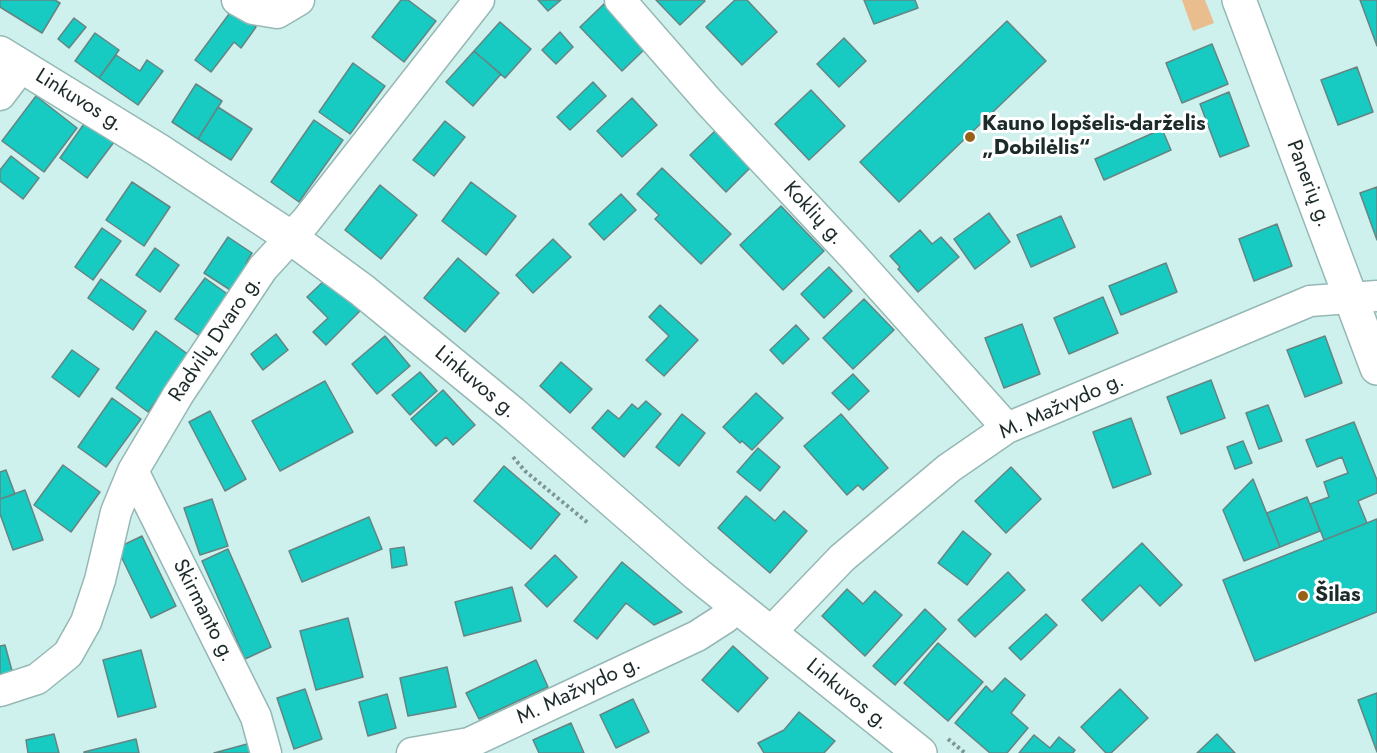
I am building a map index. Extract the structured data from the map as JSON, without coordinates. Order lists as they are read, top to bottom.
{
  "streets": {
    "street": [
      "Linkuvos g.",
      "Panerių g.",
      "Koklių g.",
      "Radvilų Dvaro g.",
      "M. Mažvydo g.",
      "Skirmanto g."
    ]
  },
  "crossings": [
    ["Linkuvos g.", "Radvilų Dvaro g."],
    ["Linkuvos g.", "M. Mažvydo g."],
    ["Panerių g.", "M. Mažvydo g."],
    ["Koklių g.", "M. Mažvydo g."],
    ["Radvilų Dvaro g.", "Skirmanto g."]
  ],
  "places": ["Kauno lopšelis-darželis „Dobilėlis“", "Šilas"]
}
